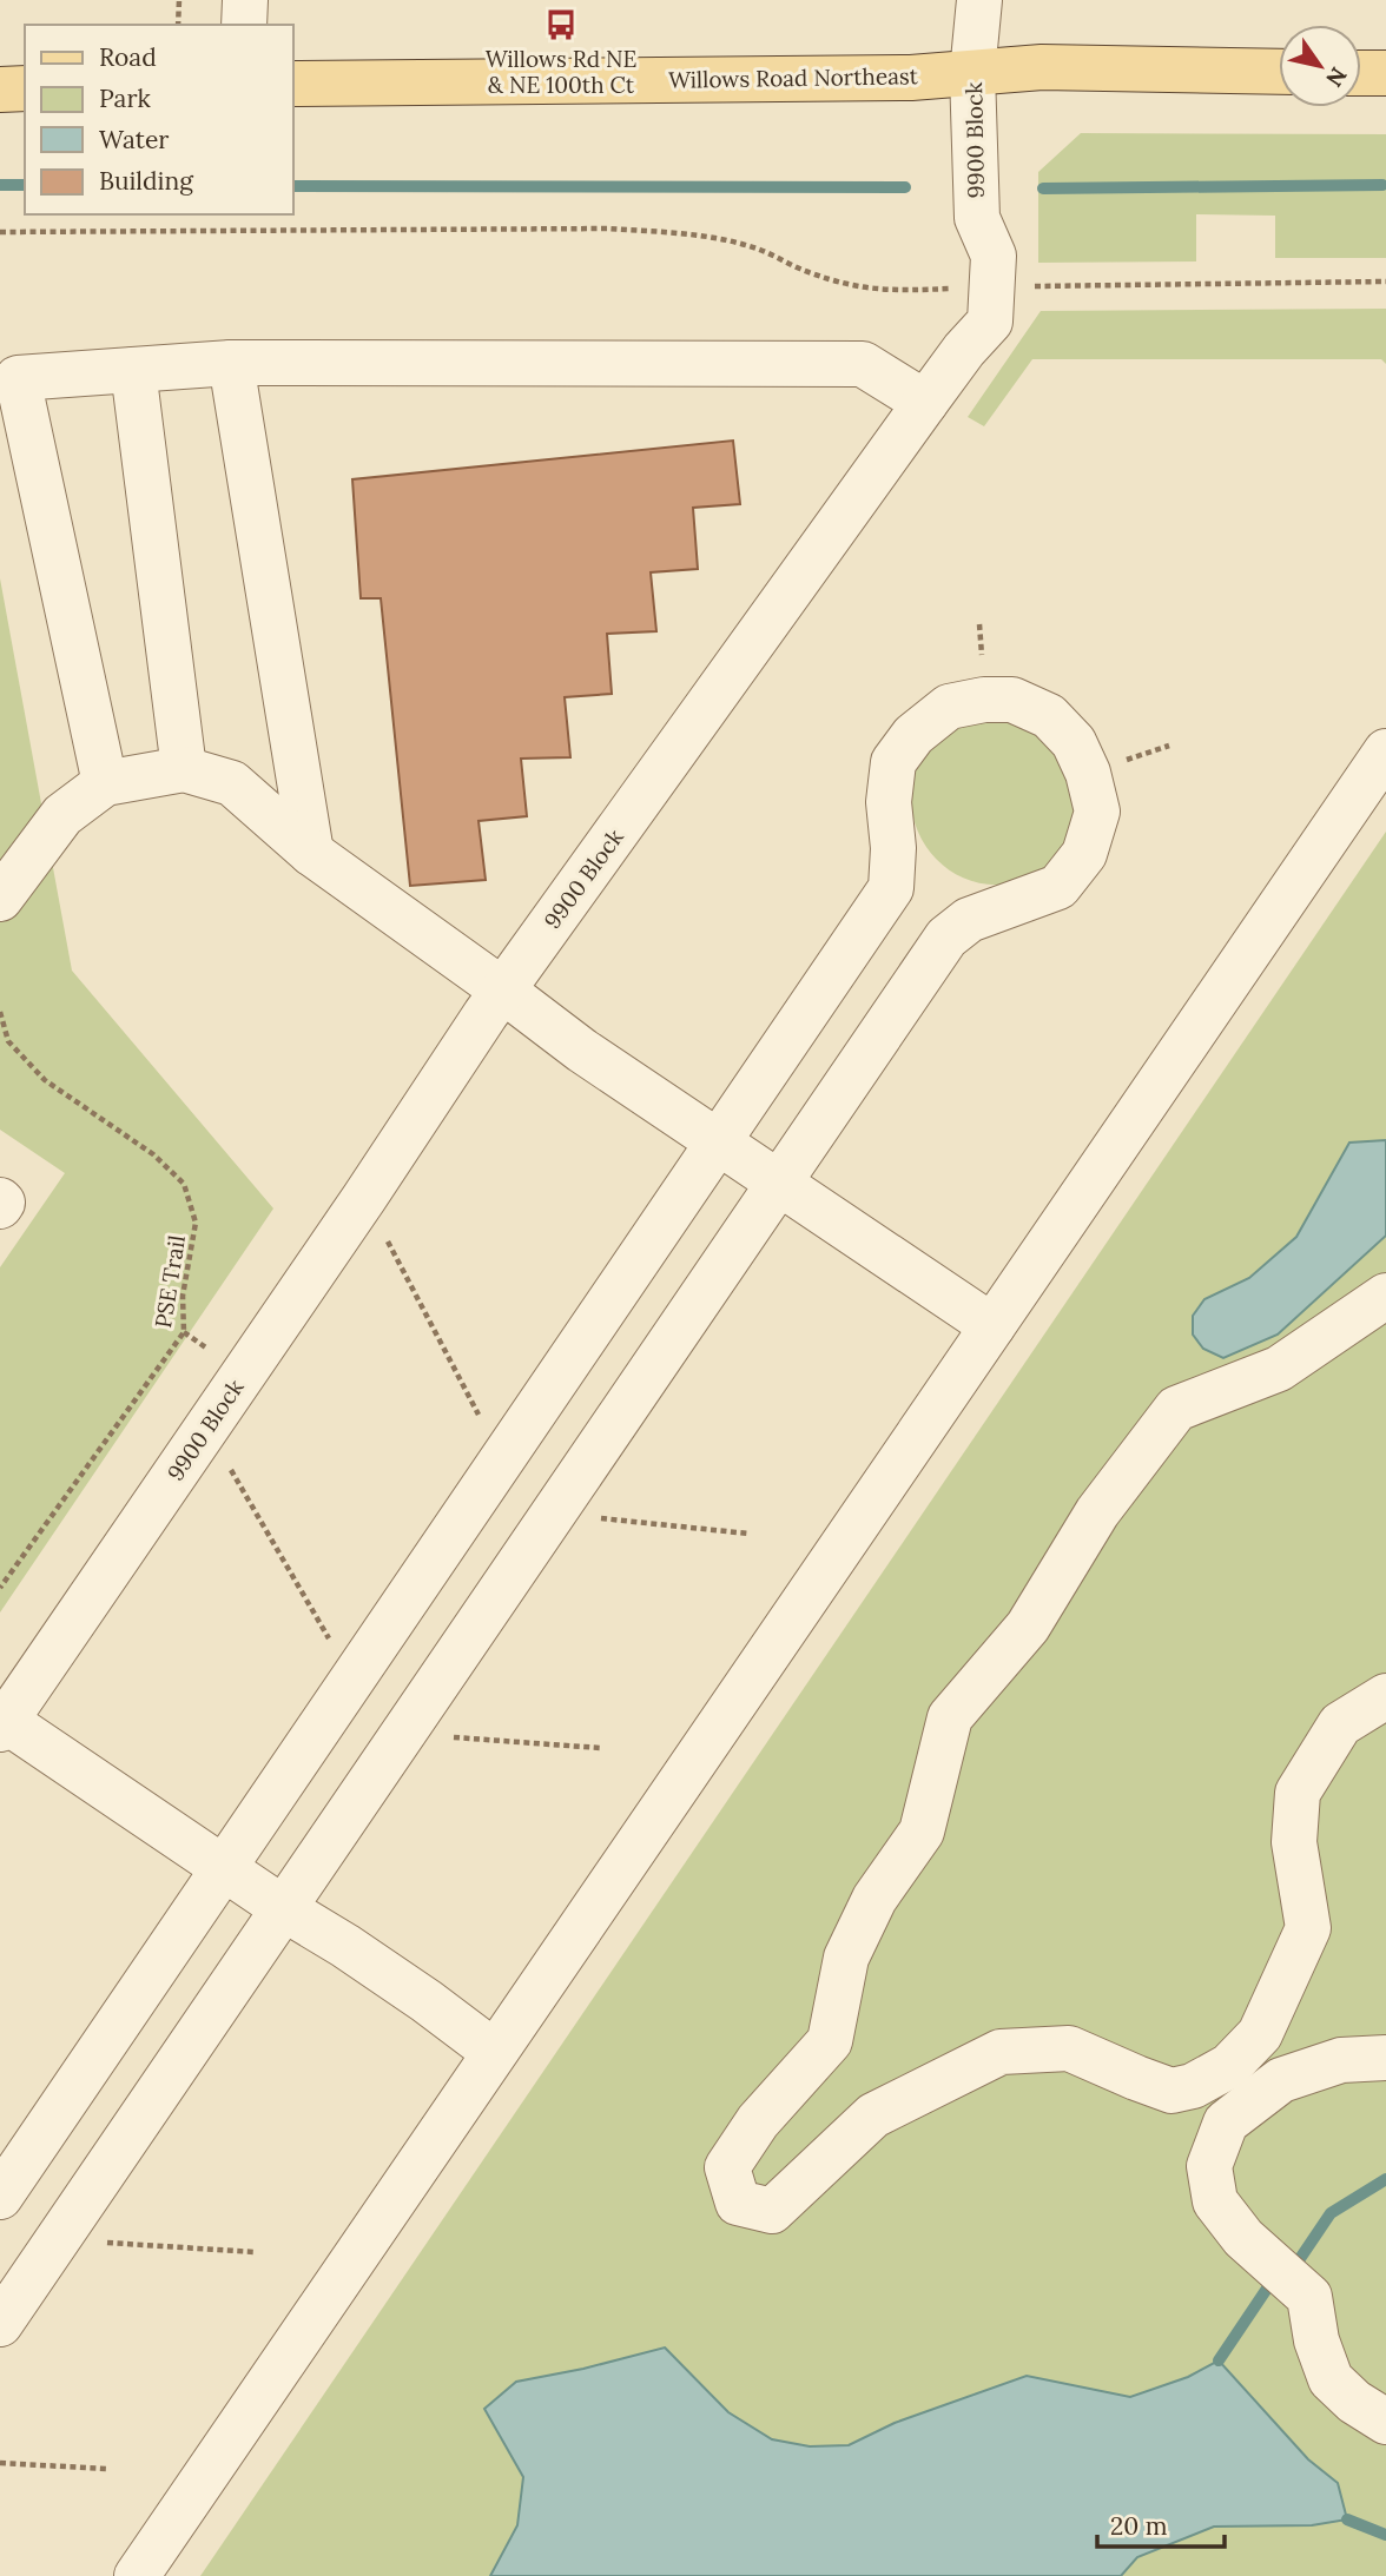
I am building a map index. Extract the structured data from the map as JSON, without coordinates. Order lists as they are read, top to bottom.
{
  "streets": {
    "main road": ["Willows Road Northeast"],
    "lane": ["9900 Block"],
    "path": ["PSE Trail"]
  },
  "crossings": [
    ["Willows Road Northeast", "9900 Block"]
  ],
  "places": {
    "bus stop": ["Willows Rd NE & NE 100th Ct"]
  },
  "legend": [
    "Road",
    "Park",
    "Water",
    "Building"
  ],
  "scale_bar": "20 m",
  "north": "bottom right"
}
